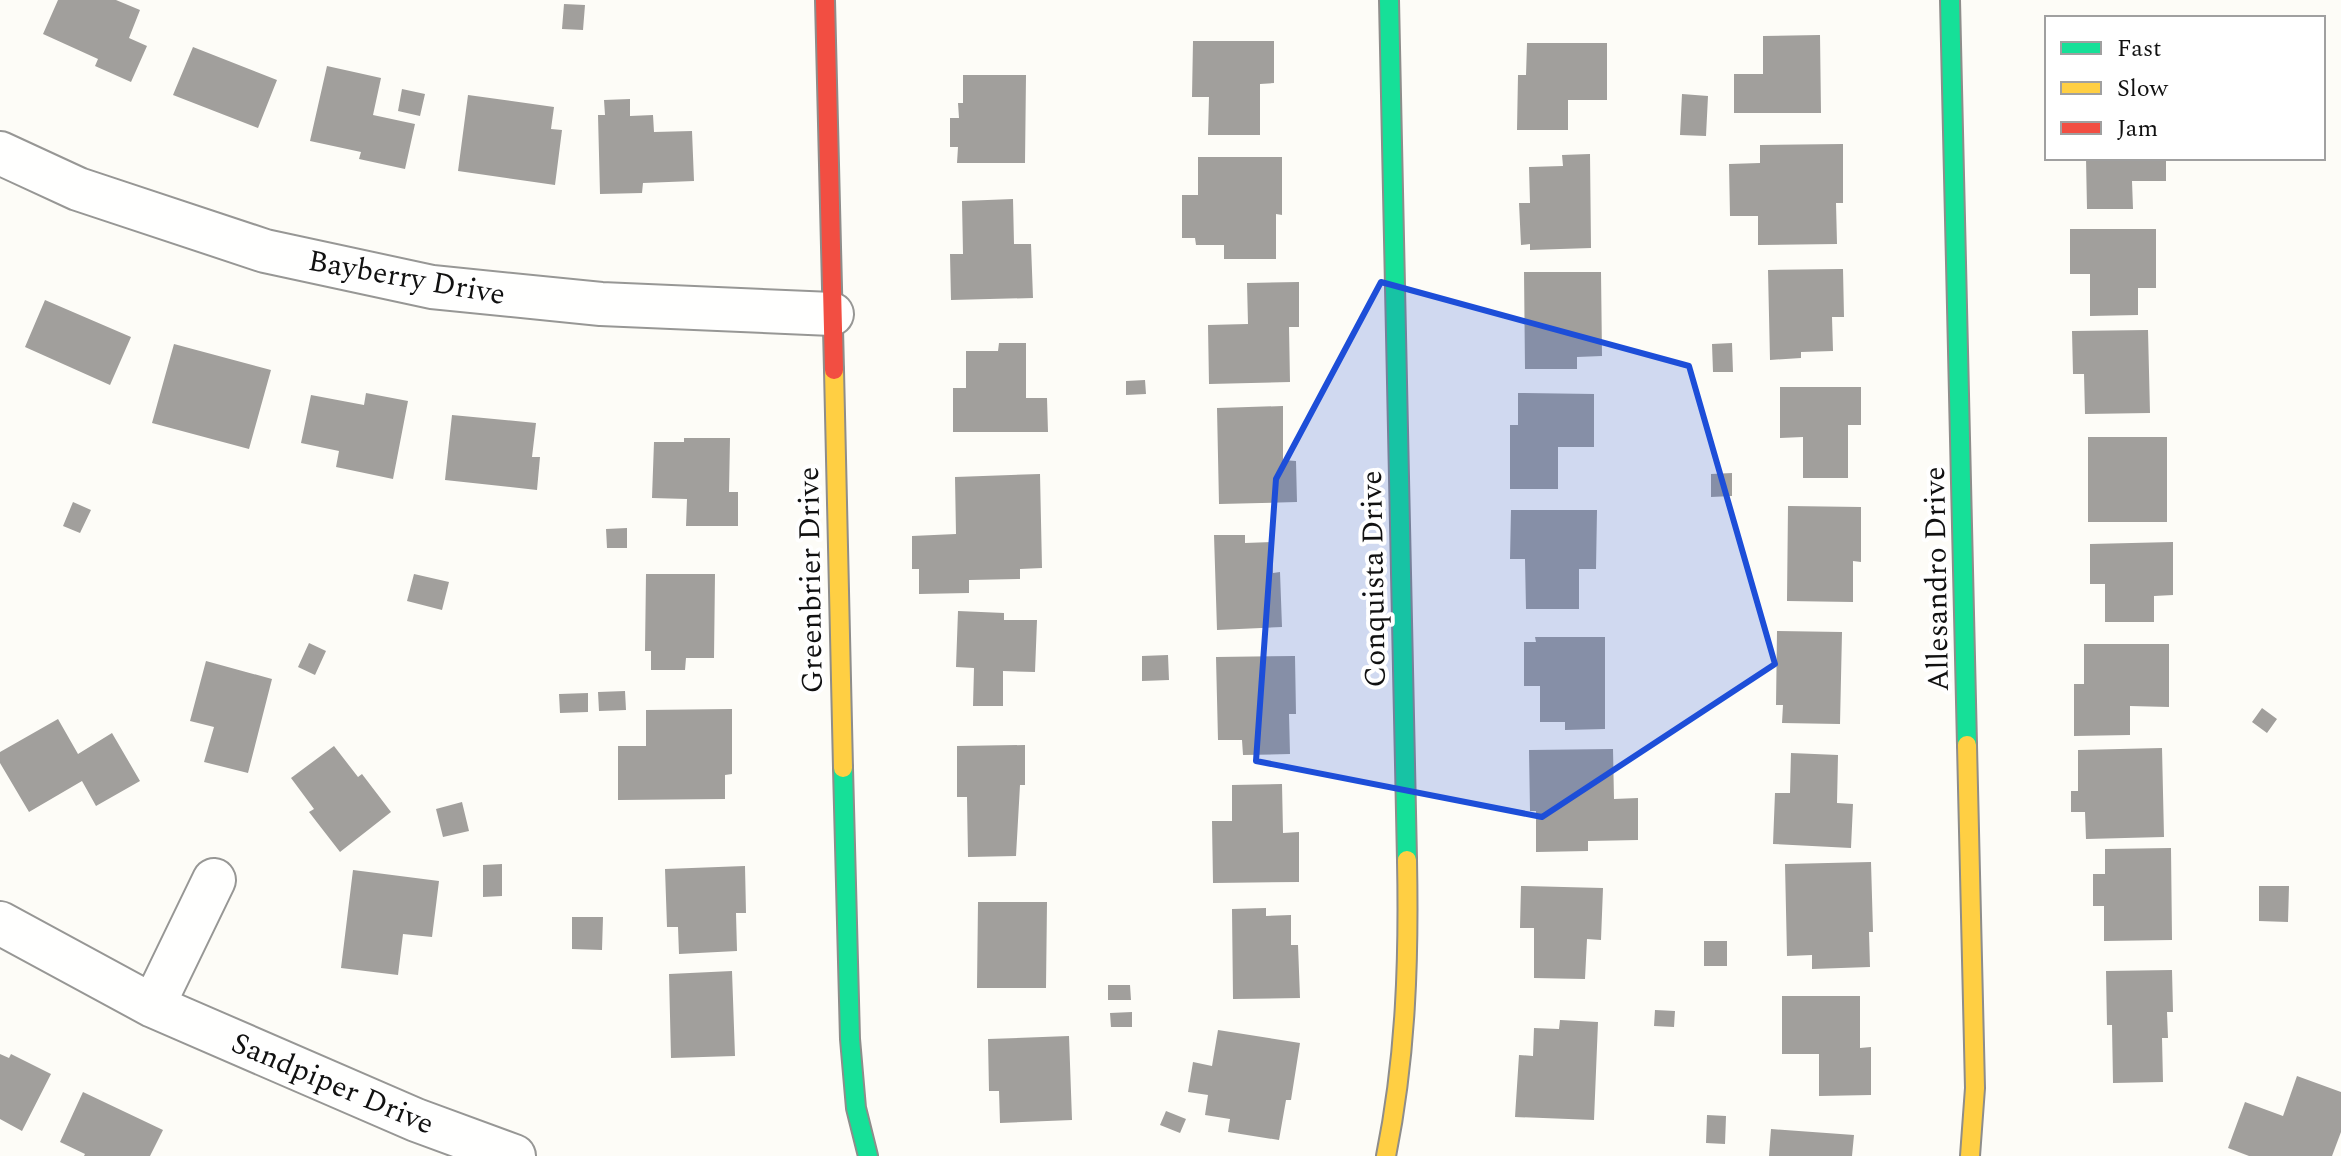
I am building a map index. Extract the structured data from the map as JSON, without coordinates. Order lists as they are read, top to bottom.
{
  "streets": {
    "street": [
      "Bayberry Drive",
      "Conquista Drive",
      "Allesandro Drive",
      "Greenbrier Drive",
      "Sandpiper Drive"
    ]
  },
  "crossings": [
    ["Bayberry Drive", "Greenbrier Drive"]
  ],
  "legend": ["Fast", "Slow", "Jam"]
}
